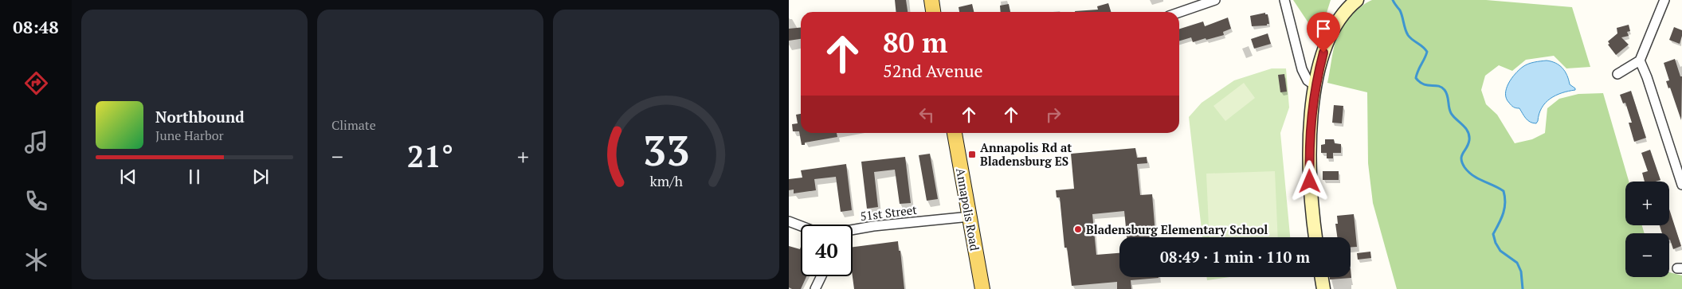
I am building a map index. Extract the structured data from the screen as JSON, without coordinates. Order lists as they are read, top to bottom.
{
  "streets": {
    "main road": ["Annapolis Road"],
    "street": ["51st Street"]
  },
  "crossings": [
    ["Annapolis Road", "51st Street"]
  ],
  "places": {
    "transit": ["Annapolis Rd at Bladensburg ES"],
    "other": ["Bladensburg Elementary School"]
  },
  "page": {
    "tabs": "08:48",
    "tile": "Climate",
    "turn": ["80 m", "52nd Avenue"],
    "song": ["Northbound", "June Harbor"],
    "heat": ["−", "21°", "+"],
    "map_buttons": ["+", "−"],
    "limit": "40",
    "trip": "08:49 · 1 min · 110 m",
    "gauge": ["33", "km/h"]
  }
}
